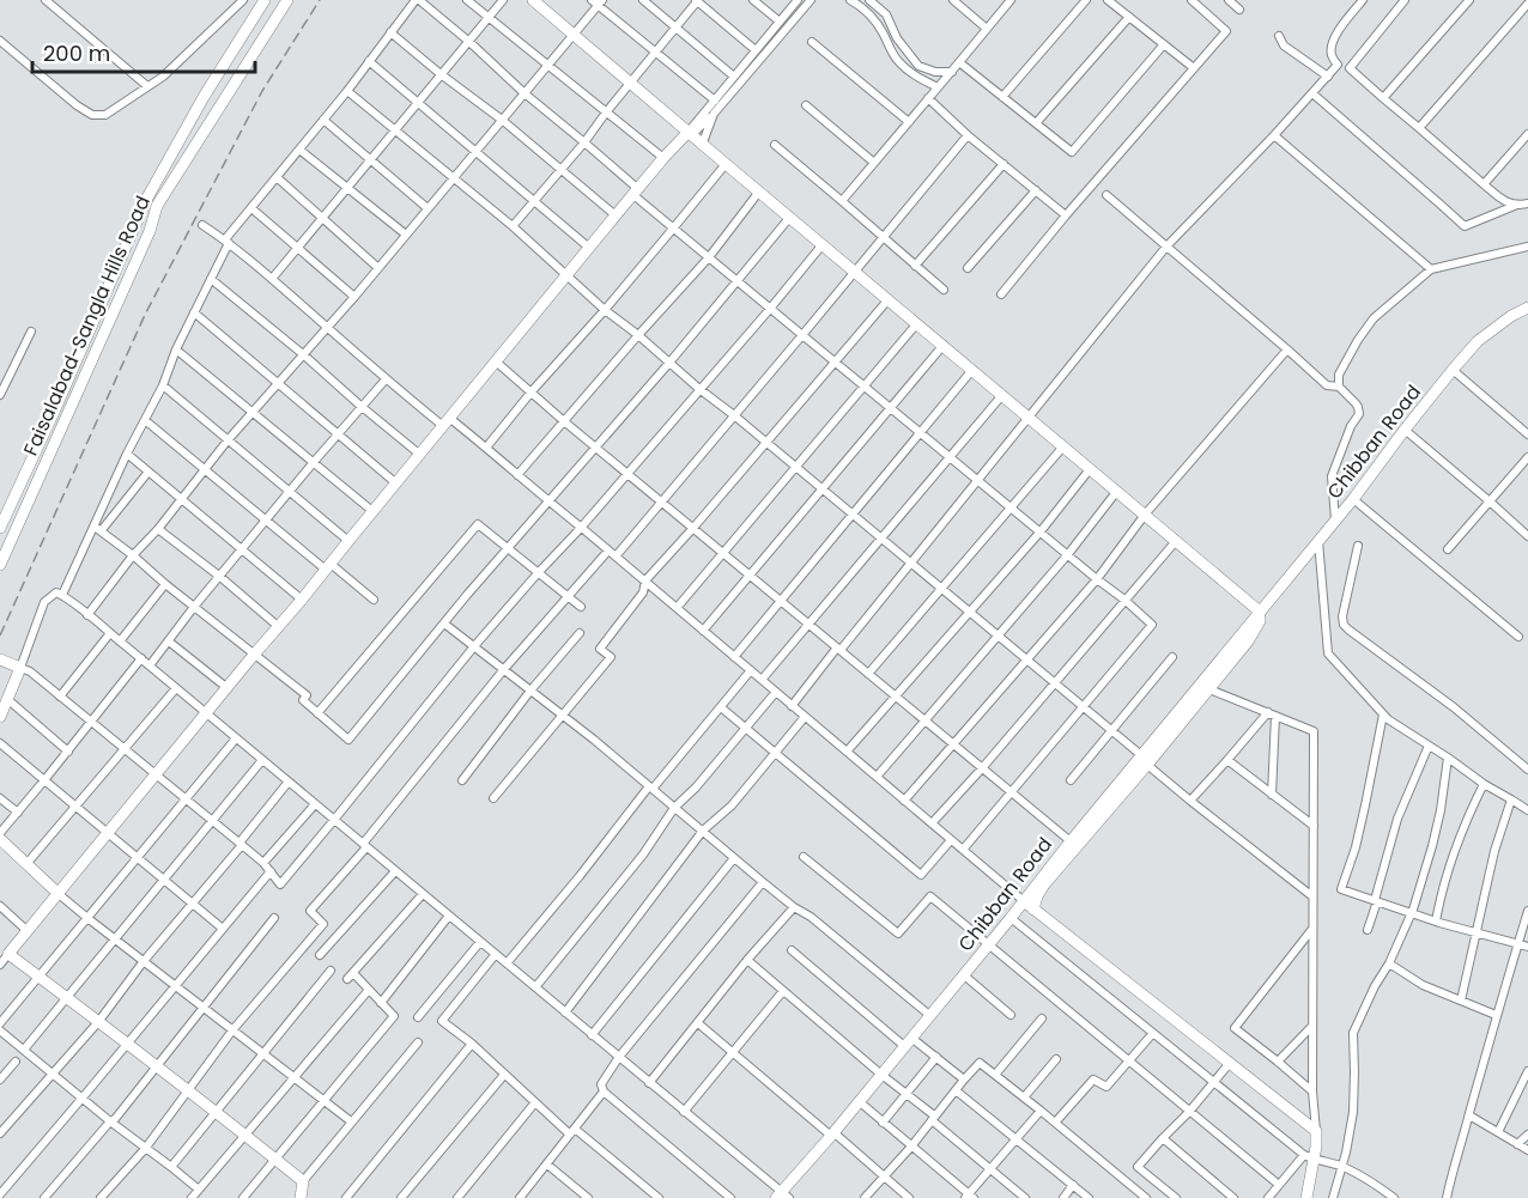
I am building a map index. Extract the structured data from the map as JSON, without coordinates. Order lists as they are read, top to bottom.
{
  "streets": {
    "street": ["Faisalabad-Sangla Hills Road", "Chibban Road"]
  },
  "scale_bar": "200 m"
}
